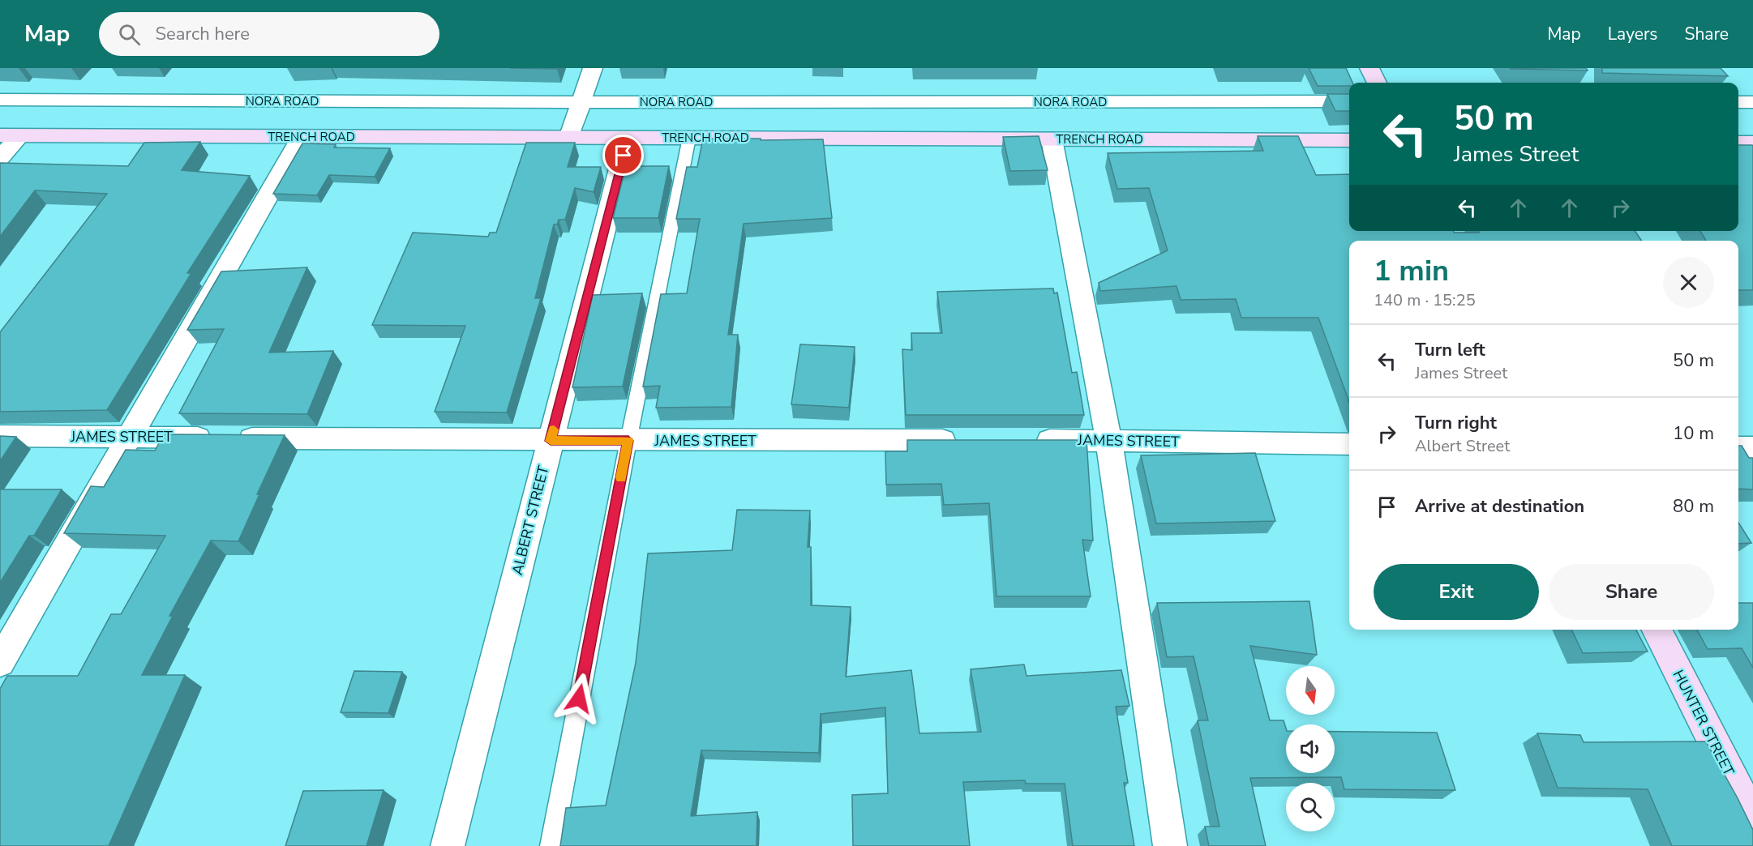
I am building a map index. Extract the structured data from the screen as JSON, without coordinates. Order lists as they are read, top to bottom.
{
  "streets": {
    "street": [
      "NORA ROAD",
      "TRENCH ROAD",
      "JAMES STREET",
      "ALBERT STREET",
      "HUNTER STREET"
    ]
  },
  "crossings": [
    ["TRENCH ROAD", "ALBERT STREET"],
    ["JAMES STREET", "ALBERT STREET"]
  ],
  "north": "bottom",
  "page": {
    "header": "Map",
    "search": "Search here",
    "nav": ["Map", "Layers", "Share"],
    "turn": ["50 m", "James Street"],
    "heading": ["1 min", "140 m · 15:25"],
    "list": [
      {
        "name": "Turn left",
        "note": "James Street",
        "value": "50 m"
      },
      {
        "name": "Turn right",
        "note": "Albert Street",
        "value": "10 m"
      },
      {
        "name": "Arrive at destination",
        "value": "80 m"
      }
    ],
    "buttons": ["Exit", "Share"]
  }
}
